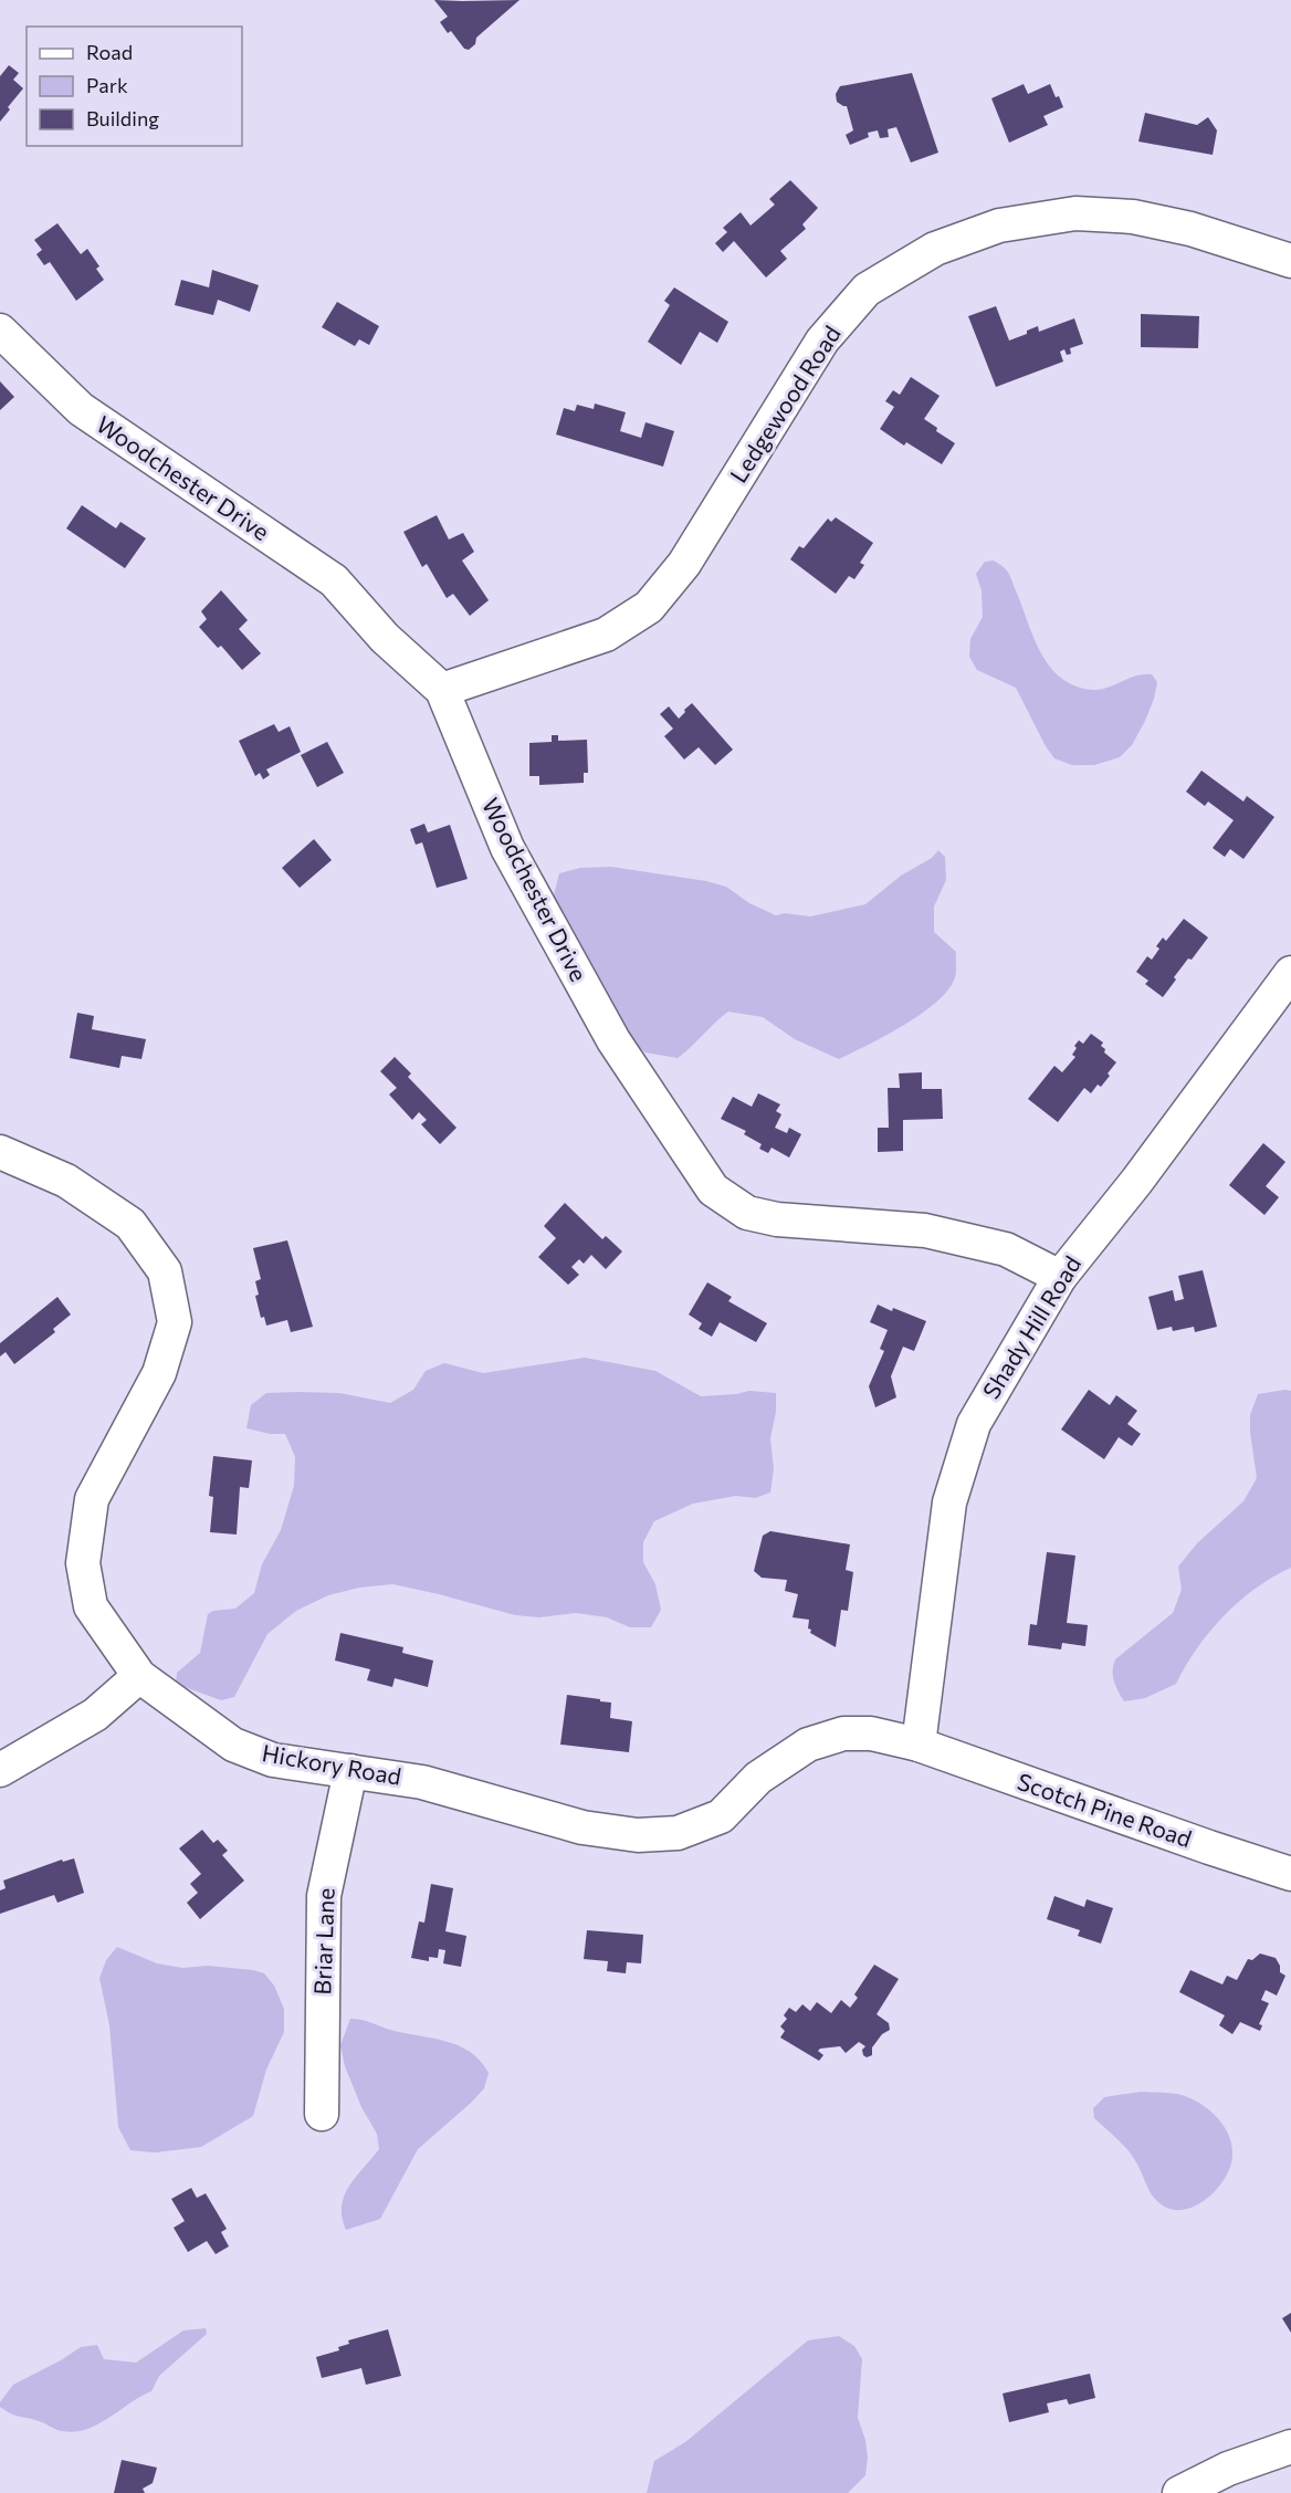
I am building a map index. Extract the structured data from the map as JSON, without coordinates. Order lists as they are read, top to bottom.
{
  "streets": {
    "street": [
      "Ledgewood Road",
      "Woodchester Drive",
      "Shady Hill Road",
      "Hickory Road",
      "Scotch Pine Road",
      "Briar Lane"
    ]
  },
  "crossings": [
    ["Ledgewood Road", "Woodchester Drive"],
    ["Woodchester Drive", "Shady Hill Road"],
    ["Shady Hill Road", "Hickory Road"],
    ["Shady Hill Road", "Scotch Pine Road"],
    ["Hickory Road", "Scotch Pine Road"],
    ["Hickory Road", "Briar Lane"]
  ],
  "legend": ["Road", "Park", "Building"]
}
